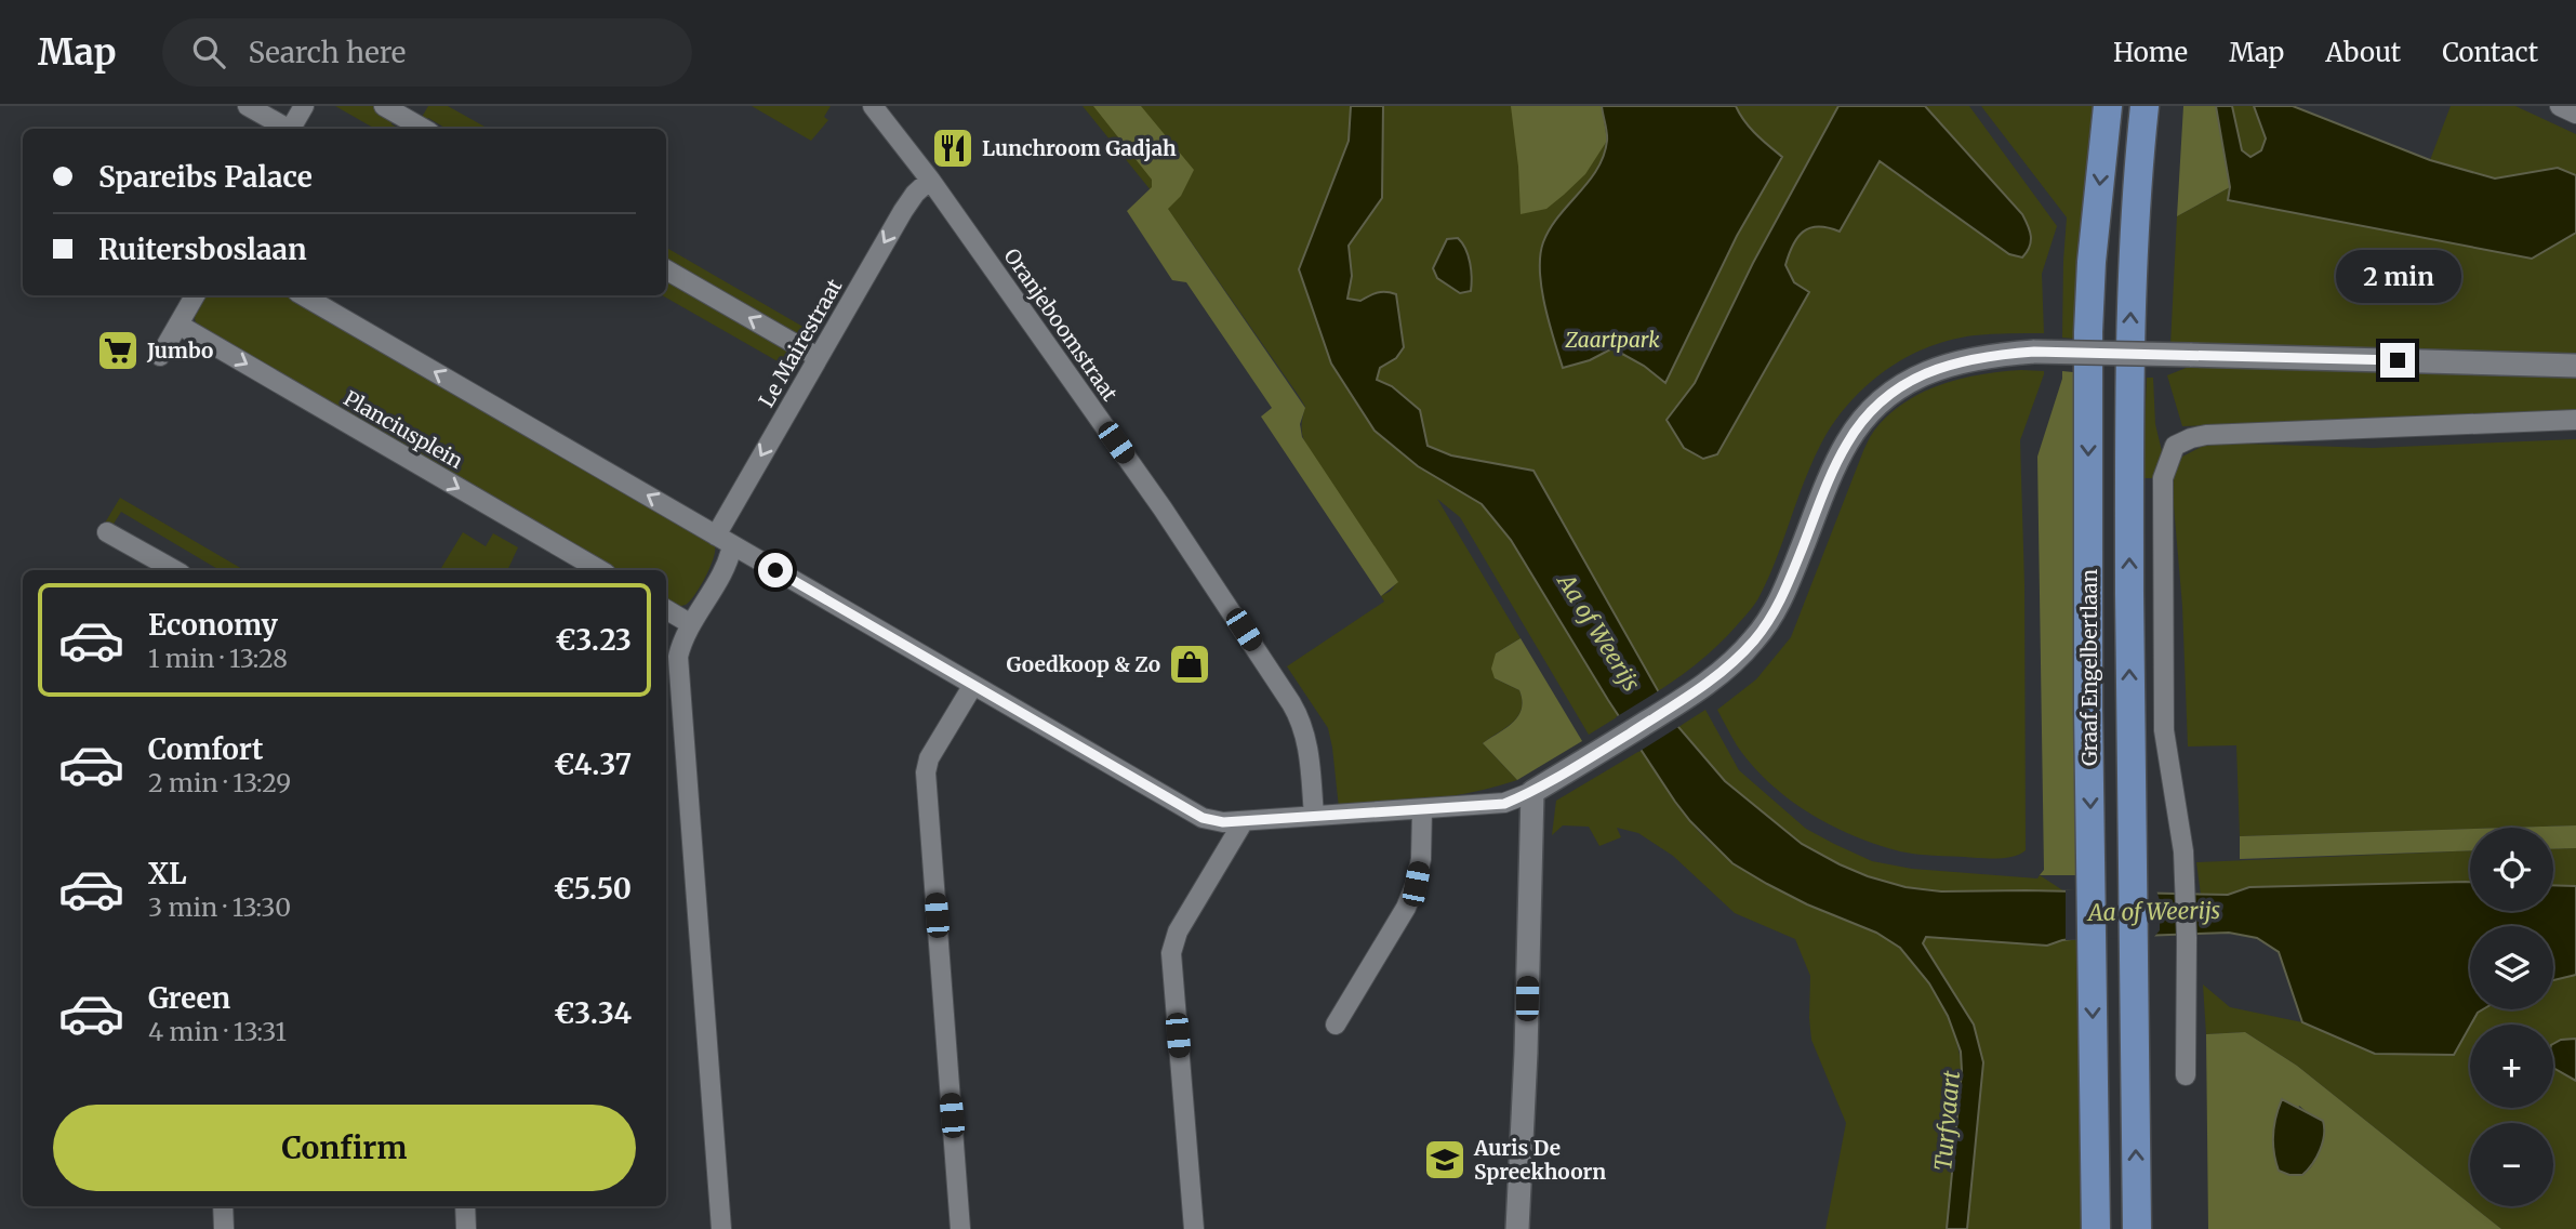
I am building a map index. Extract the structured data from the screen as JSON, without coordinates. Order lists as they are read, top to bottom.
{
  "streets": {
    "main road": ["Graaf Engelbertlaan"],
    "street": ["Oranjeboomstraat", "Le Mairestraat", "Planciusplein"]
  },
  "crossings": [
    ["Oranjeboomstraat", "Le Mairestraat"]
  ],
  "one_way": ["Le Mairestraat"],
  "water": ["Aa of Weerijs", "Turfvaart"],
  "parks": ["Zaartpark"],
  "places": {
    "restaurant": ["Lunchroom Gadjah"],
    "supermarket": ["Jumbo"],
    "shop": ["Goedkoop & Zo"],
    "school or university": ["Auris De Spreekhoorn"]
  },
  "page": {
    "header": "Map",
    "search": "Search here",
    "nav": [
      "Home",
      "Map",
      "About",
      "Contact"
    ],
    "banner": ["Spareibs Palace", "Ruitersboslaan"],
    "bubble": "2 min",
    "list": [
      {
        "name": "Economy",
        "note": "1 min · 13:28",
        "value": "€3.23"
      },
      {
        "name": "Comfort",
        "note": "2 min · 13:29",
        "value": "€4.37"
      },
      {
        "name": "XL",
        "note": "3 min · 13:30",
        "value": "€5.50"
      },
      {
        "name": "Green",
        "note": "4 min · 13:31",
        "value": "€3.34"
      }
    ],
    "map_buttons": ["+", "−"],
    "buttons": "Confirm"
  }
}
